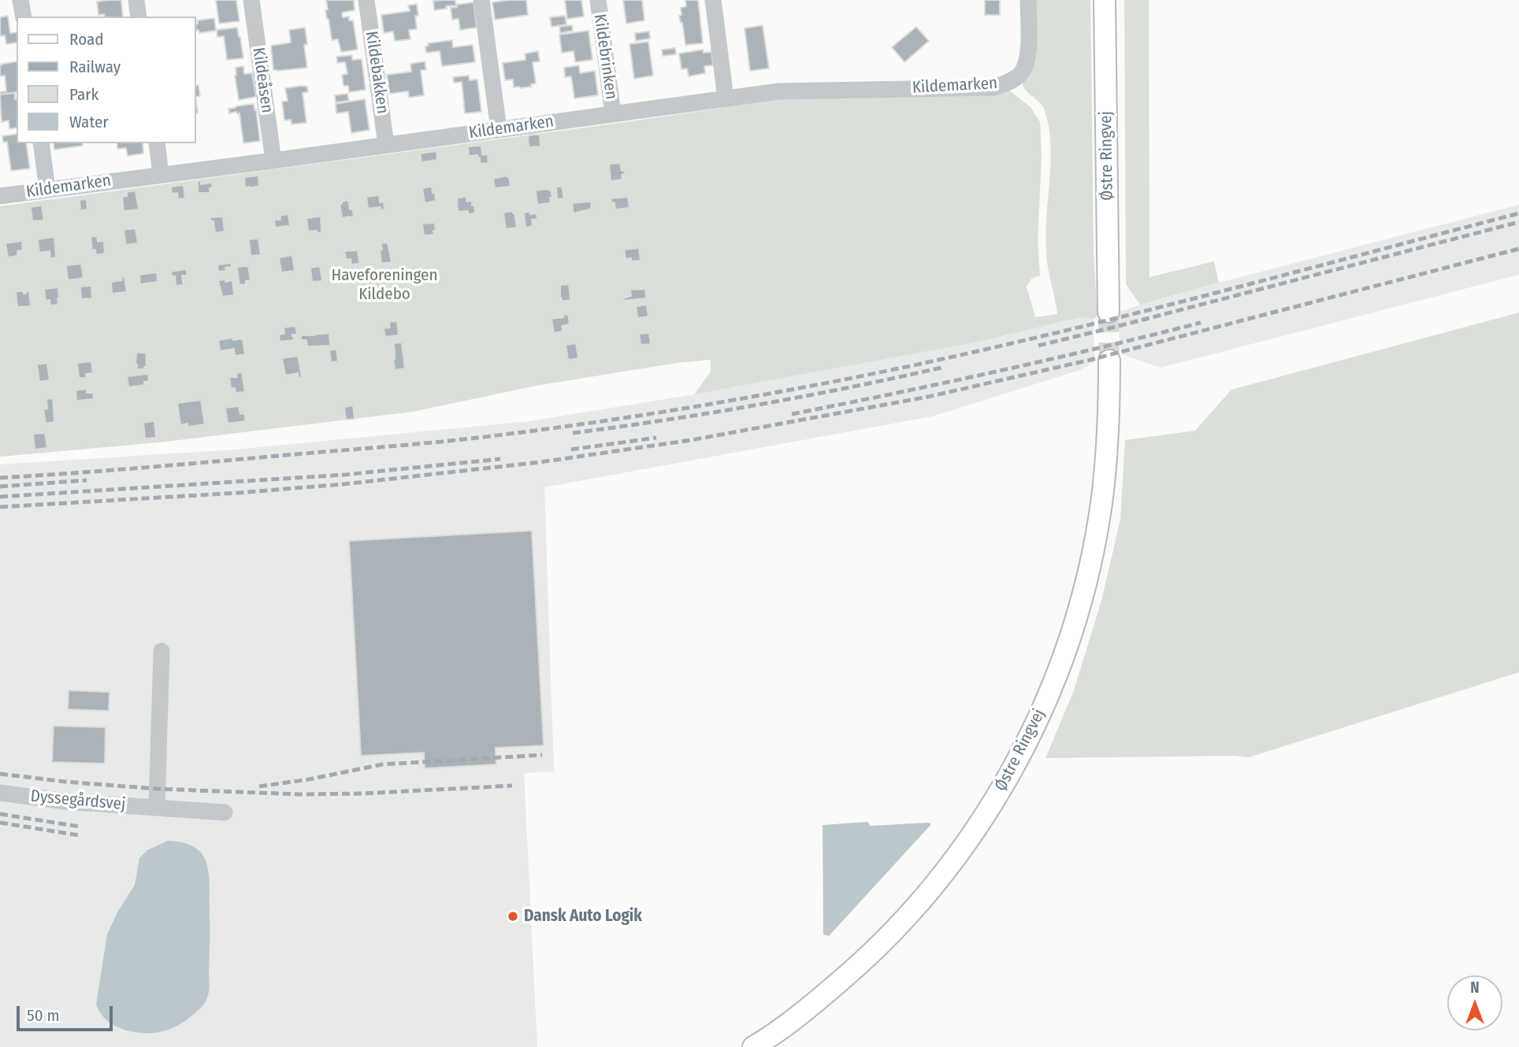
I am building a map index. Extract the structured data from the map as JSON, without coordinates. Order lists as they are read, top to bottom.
{
  "streets": {
    "main road": ["Østre Ringvej"],
    "street": [
      "Kildebrinken",
      "Kildebakken",
      "Kildeåsen",
      "Kildemarken",
      "Dyssegårdsvej"
    ]
  },
  "crossings": [
    ["Kildebrinken", "Kildemarken"],
    ["Kildebakken", "Kildemarken"],
    ["Kildeåsen", "Kildemarken"]
  ],
  "parks": ["Haveforeningen Kildebo"],
  "places": ["Dansk Auto Logik"],
  "legend": [
    "Road",
    "Railway",
    "Park",
    "Water"
  ],
  "scale_bar": "50 m",
  "north": "top"
}
